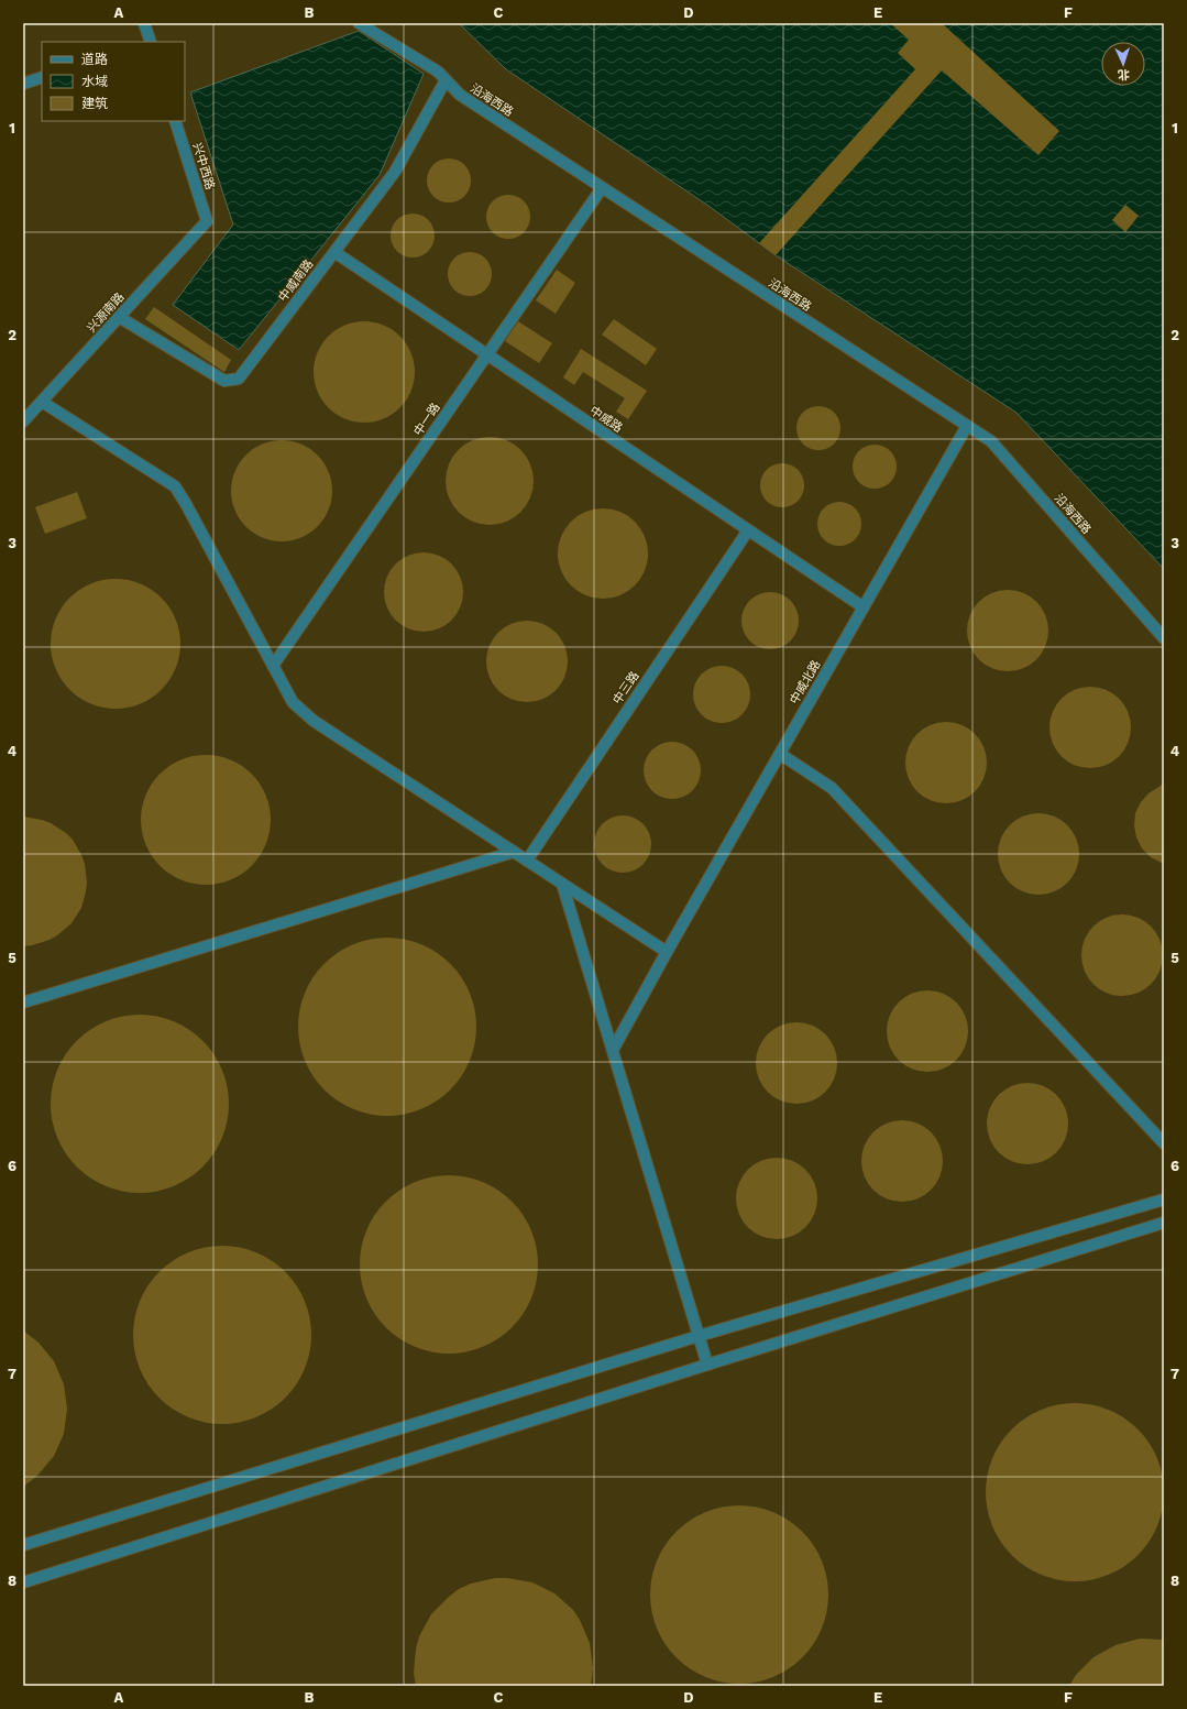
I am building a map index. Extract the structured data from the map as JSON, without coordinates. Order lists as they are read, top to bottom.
{
  "streets": {
    "lane": [
      "沿海西路",
      "兴中西路",
      "中威南路",
      "兴源南路",
      "中一路",
      "中威路",
      "中威北路",
      "中三路"
    ]
  },
  "crossings": [
    ["沿海西路", "中威南路"],
    ["沿海西路", "中一路"],
    ["沿海西路", "中威北路"],
    ["兴中西路", "兴源南路"],
    ["中威南路", "兴源南路"],
    ["中威南路", "中威路"],
    ["中一路", "中威路"],
    ["中威路", "中威北路"],
    ["中威路", "中三路"]
  ],
  "legend": ["道路", "水域", "建筑"],
  "north": "bottom",
  "grid": {
    "columns": [
      "A",
      "B",
      "C",
      "D",
      "E",
      "F"
    ],
    "rows": [
      "1",
      "2",
      "3",
      "4",
      "5",
      "6",
      "7",
      "8"
    ]
  }
}
